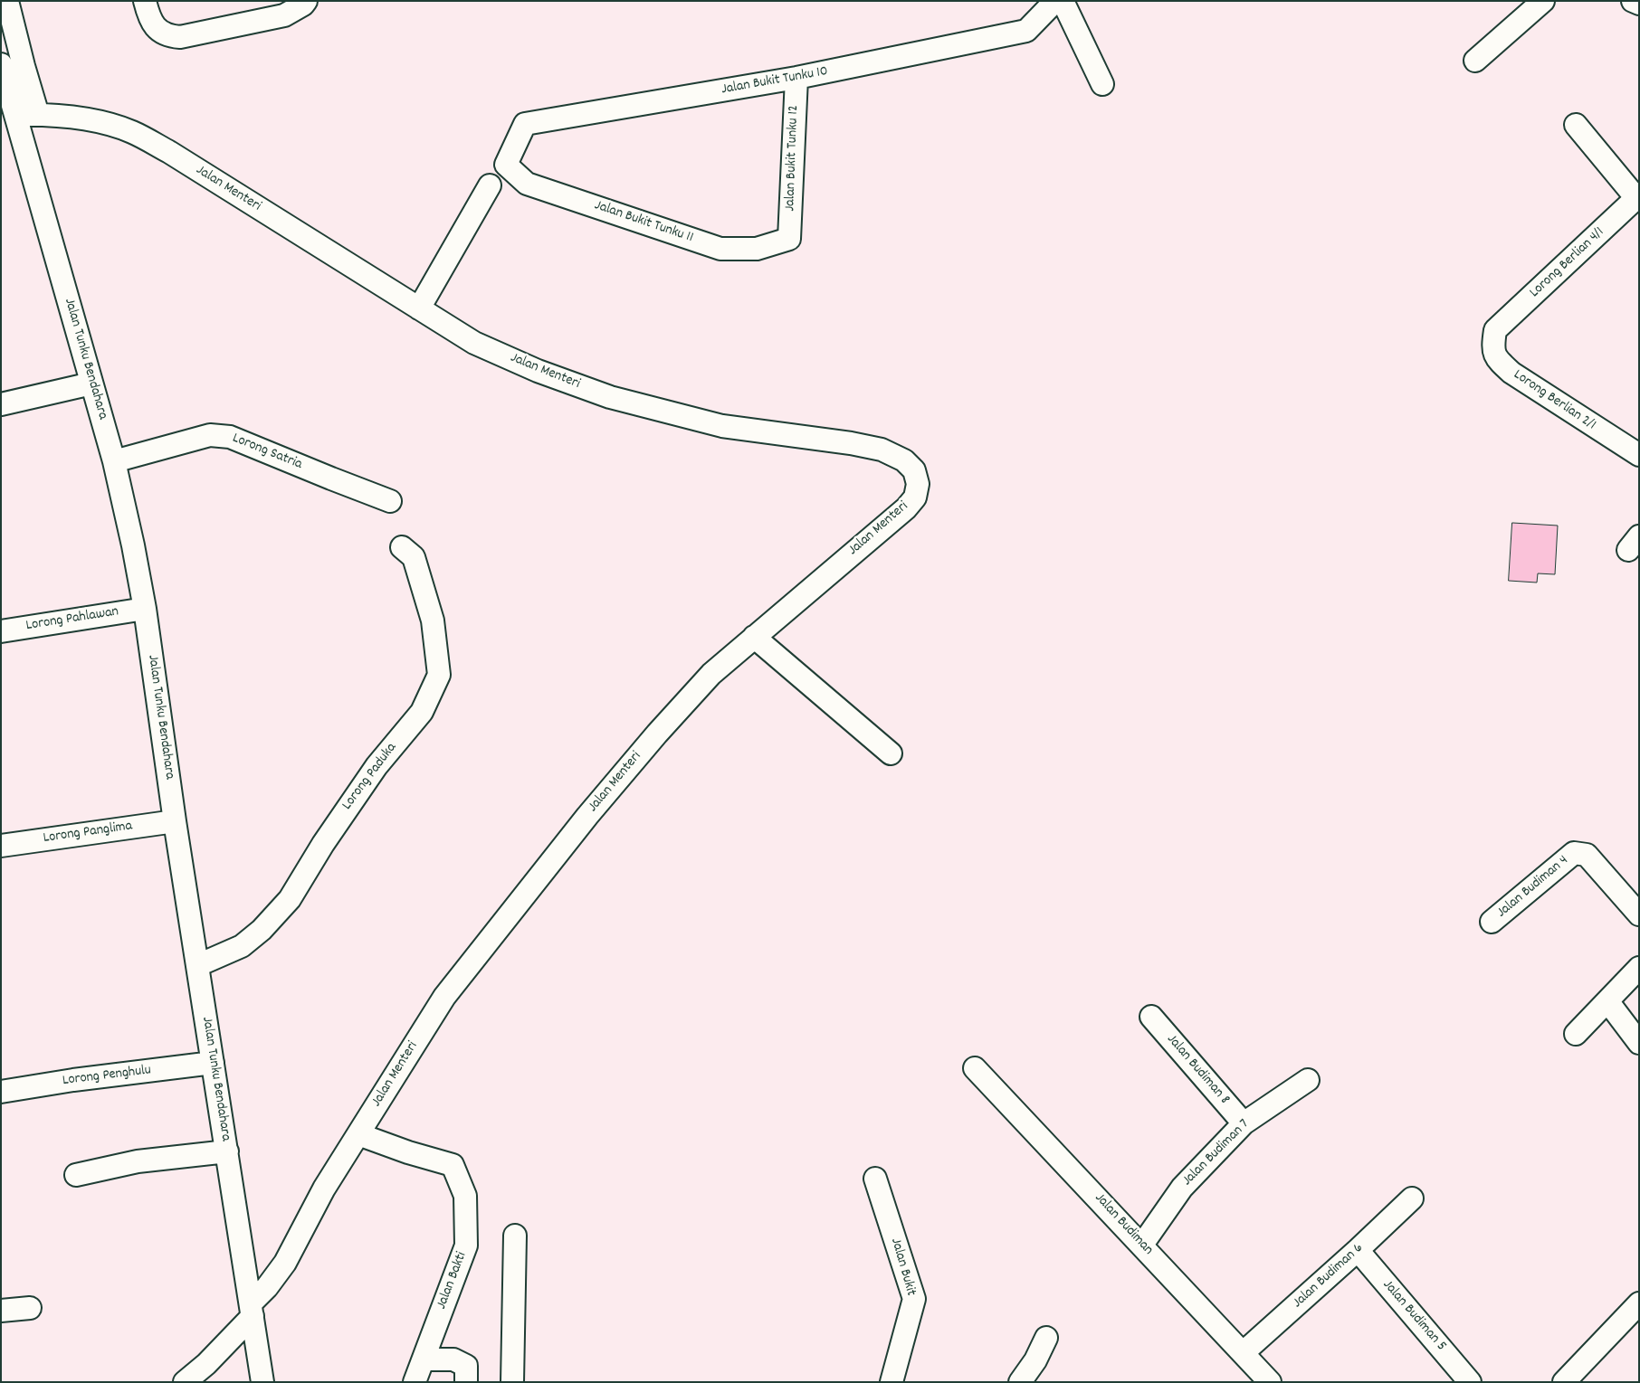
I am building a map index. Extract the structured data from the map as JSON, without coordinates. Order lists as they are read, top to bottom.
{
  "streets": {
    "street": [
      "Jalan Bukit Tunku 10",
      "Jalan Bukit Tunku 12",
      "Jalan Menteri",
      "Jalan Bukit Tunku 11",
      "Lorong Berlian 4/1",
      "Jalan Tunku Bendahara",
      "Lorong Berlian 2/1",
      "Lorong Satria",
      "Lorong Pahlawan",
      "Lorong Paduka",
      "Lorong Panglima",
      "Jalan Budiman 4",
      "Jalan Budiman 8",
      "Lorong Penghulu",
      "Jalan Budiman 7",
      "Jalan Budiman",
      "Jalan Bukit",
      "Jalan Budiman 6",
      "Jalan Bakti",
      "Jalan Budiman 5"
    ]
  },
  "crossings": [
    ["Jalan Bukit Tunku 10", "Jalan Bukit Tunku 12"],
    ["Jalan Bukit Tunku 10", "Jalan Bukit Tunku 11"],
    ["Jalan Bukit Tunku 12", "Jalan Bukit Tunku 11"],
    ["Jalan Menteri", "Jalan Tunku Bendahara"],
    ["Jalan Menteri", "Jalan Bakti"],
    ["Lorong Berlian 4/1", "Lorong Berlian 2/1"],
    ["Jalan Tunku Bendahara", "Lorong Satria"],
    ["Jalan Tunku Bendahara", "Lorong Pahlawan"],
    ["Jalan Tunku Bendahara", "Lorong Paduka"],
    ["Jalan Tunku Bendahara", "Lorong Panglima"],
    ["Jalan Tunku Bendahara", "Lorong Penghulu"],
    ["Jalan Budiman 8", "Jalan Budiman 7"],
    ["Jalan Budiman 7", "Jalan Budiman"],
    ["Jalan Budiman", "Jalan Budiman 6"],
    ["Jalan Budiman 6", "Jalan Budiman 5"]
  ]
}
